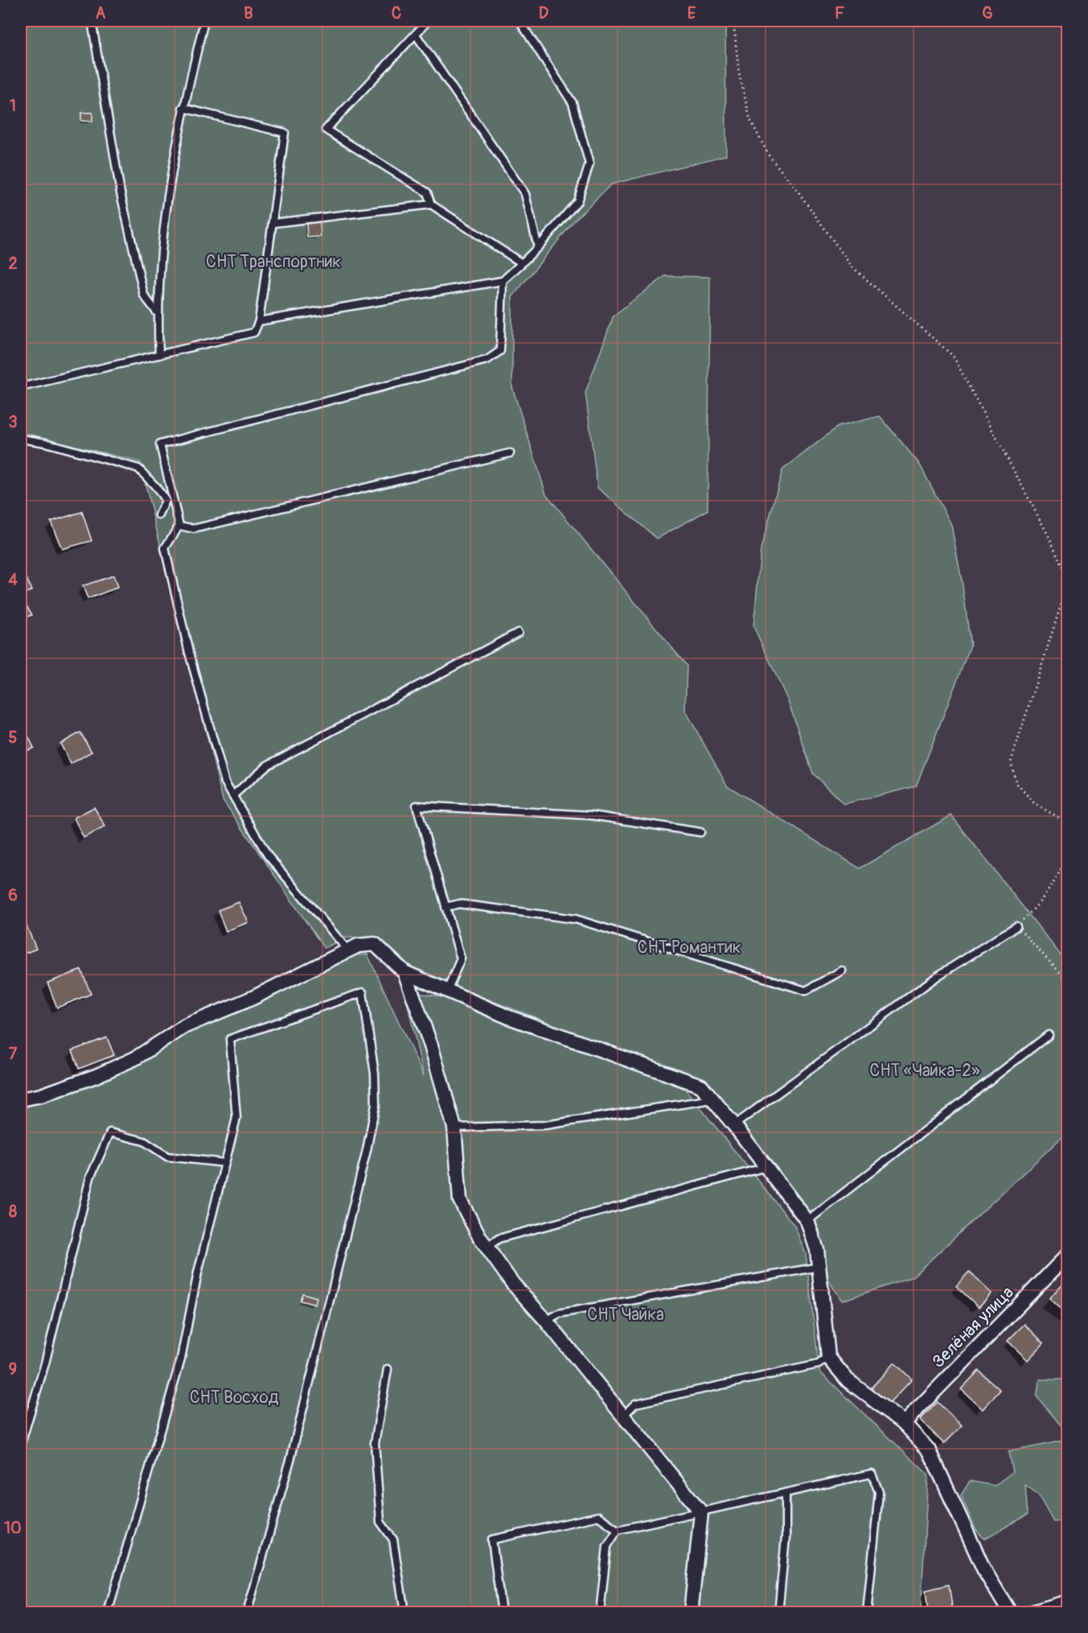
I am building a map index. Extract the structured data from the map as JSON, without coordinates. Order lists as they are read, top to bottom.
{
  "streets": {
    "street": ["Зелёная улица"]
  },
  "parks": [
    "СНТ Транспортник",
    "СНТ Романтик",
    "СНТ «Чайка-2»",
    "СНТ Чайка",
    "СНТ Восход"
  ],
  "grid": {
    "columns": [
      "A",
      "B",
      "C",
      "D",
      "E",
      "F",
      "G"
    ],
    "rows": [
      "1",
      "2",
      "3",
      "4",
      "5",
      "6",
      "7",
      "8",
      "9",
      "10"
    ]
  }
}
